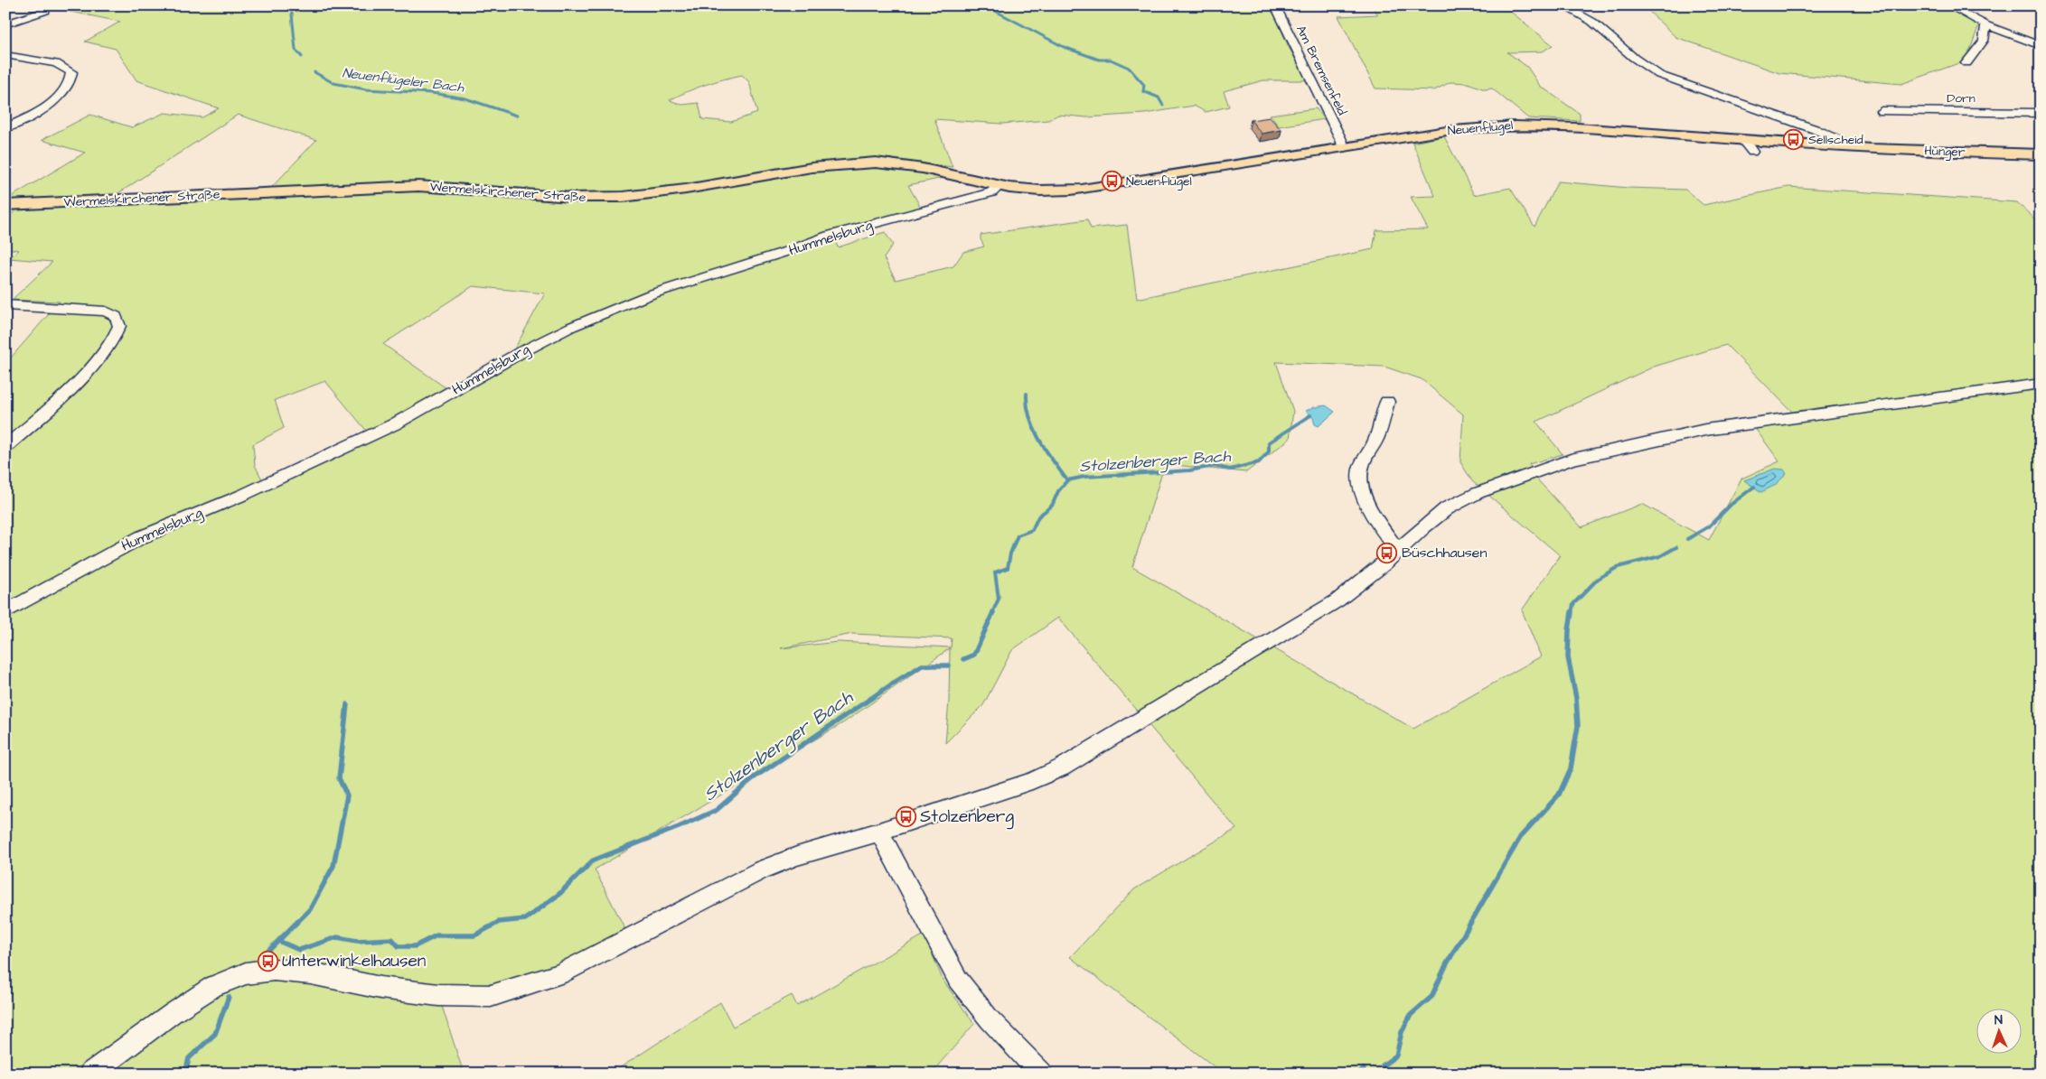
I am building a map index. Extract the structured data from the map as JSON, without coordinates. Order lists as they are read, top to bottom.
{
  "streets": {
    "main road": ["Neuenflügel", "Hünger", "Wermelskirchener Straße"],
    "street": ["Am Bremsenfeld", "Dorn", "Hummelsburg"]
  },
  "crossings": [
    ["Am Bremsenfeld", "Neuenflügel"],
    ["Neuenflügel", "Hünger"],
    ["Neuenflügel", "Wermelskirchener Straße"],
    ["Neuenflügel", "Hummelsburg"]
  ],
  "water": ["Neuenflügeler Bach", "Stolzenberger Bach"],
  "places": {
    "bus stop": [
      "Sellscheid",
      "Neuenflügel",
      "Büschhausen",
      "Stolzenberg",
      "Unterwinkelhausen"
    ]
  },
  "north": "top"
}
